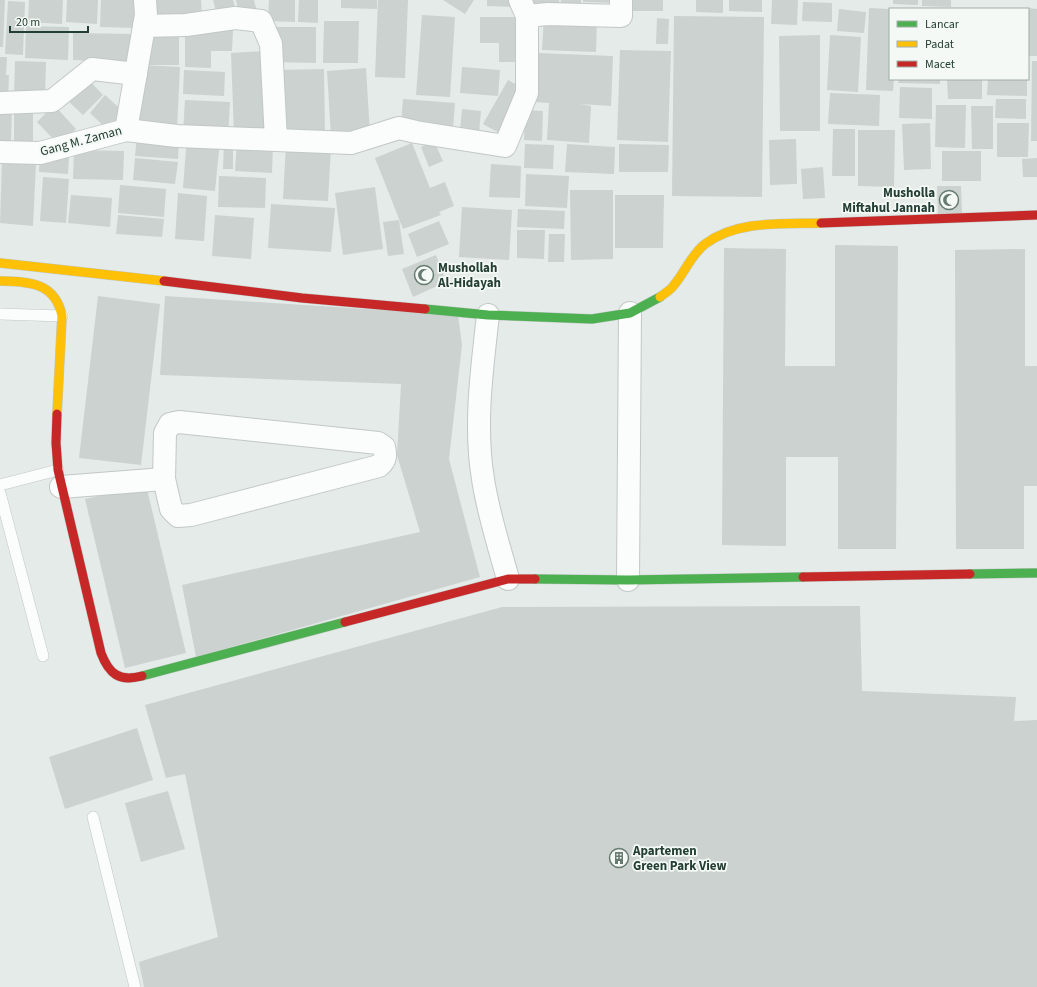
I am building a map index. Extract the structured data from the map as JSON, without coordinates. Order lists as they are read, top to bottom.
{
  "streets": {
    "street": ["Gang M. Zaman"]
  },
  "places": {
    "mosque": ["Musholla Miftahul Jannah", "Mushollah Al-Hidayah"],
    "building": ["Apartemen Green Park View"]
  },
  "legend": ["Lancar", "Padat", "Macet"],
  "scale_bar": "20 m"
}
